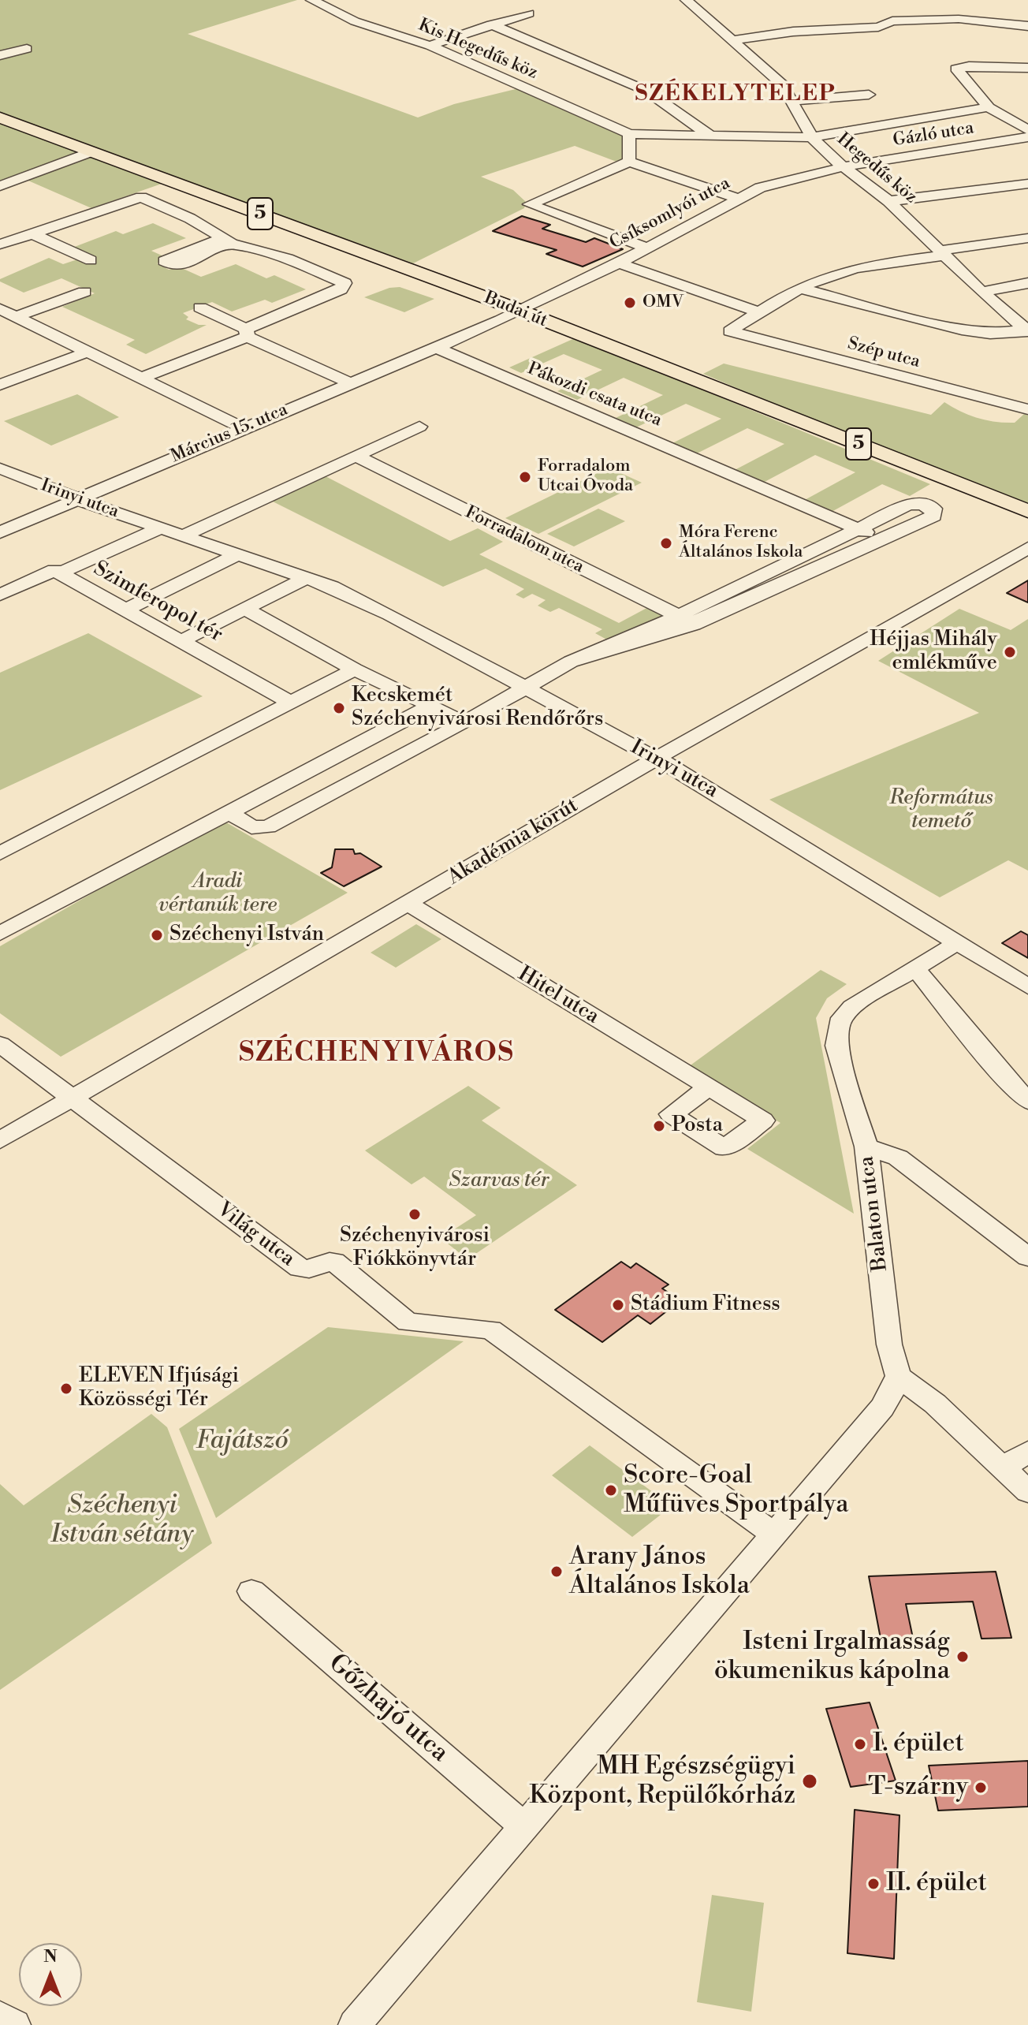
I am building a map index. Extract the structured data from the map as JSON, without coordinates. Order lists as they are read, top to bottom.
{
  "streets": {
    "main road": ["5", "Budai út"],
    "street": [
      "Kis Hegedűs köz",
      "Gázló utca",
      "Hegedűs köz",
      "Csíksomlyói utca",
      "Szép utca",
      "Pákozdi csata utca",
      "Március 15. utca",
      "Irinyi utca",
      "Forradalom utca",
      "Szimferopol tér",
      "Akadémia körút",
      "Hitel utca",
      "Balaton utca",
      "Világ utca",
      "Gőzhajó utca"
    ]
  },
  "crossings": [
    ["Gázló utca", "Hegedűs köz"],
    ["Gázló utca", "Csíksomlyói utca"],
    ["Hegedűs köz", "Csíksomlyói utca"],
    ["Csíksomlyói utca", "Budai út"],
    ["Csíksomlyói utca", "Március 15. utca"],
    ["Budai út", "Március 15. utca"],
    ["Március 15. utca", "Irinyi utca"],
    ["Irinyi utca", "Szimferopol tér"],
    ["Irinyi utca", "Akadémia körút"],
    ["Irinyi utca", "Balaton utca"],
    ["Akadémia körút", "Hitel utca"],
    ["Akadémia körút", "Világ utca"]
  ],
  "districts": ["SZÉKELYTELEP", "SZÉCHENYIVÁROS"],
  "parks": [
    "Református temető",
    "Aradi vértanúk tere",
    "Szarvas tér",
    "Fajátszó",
    "Széchenyi István sétány"
  ],
  "places": [
    "OMV",
    "Forradalom Utcai Óvoda",
    "Móra Ferenc Általános Iskola",
    "Héjjas Mihály emlékműve",
    "Kecskemét Széchenyivárosi Rendőrőrs",
    "Széchenyi István",
    "Posta",
    "Széchenyivárosi Fiókkönyvtár",
    "Stádium Fitness",
    "ELEVEN Ifjúsági Közösségi Tér",
    "Score-Goal Műfüves Sportpálya",
    "Arany János Általános Iskola",
    "Isteni Irgalmasság ökumenikus kápolna",
    "I. épület",
    "MH Egészségügyi Központ, Repülőkórház",
    "T-szárny",
    "II. épület"
  ],
  "north": "top"
}
